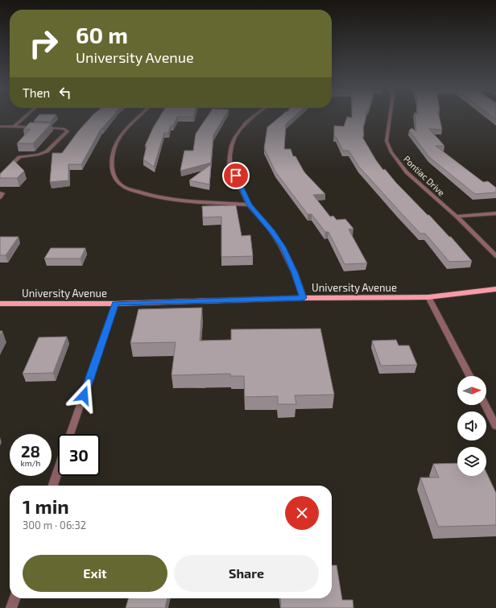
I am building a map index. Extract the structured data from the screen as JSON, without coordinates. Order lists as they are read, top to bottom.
{
  "streets": {
    "main road": ["University Avenue"],
    "street": ["Pontiac Drive"]
  },
  "north": "right",
  "page": {
    "turn": ["60 m", "University Avenue"],
    "then": "Then",
    "speed": "28 km/h",
    "limit": "30",
    "heading": ["1 min", "300 m · 06:32"],
    "buttons": ["Exit", "Share"]
  }
}
